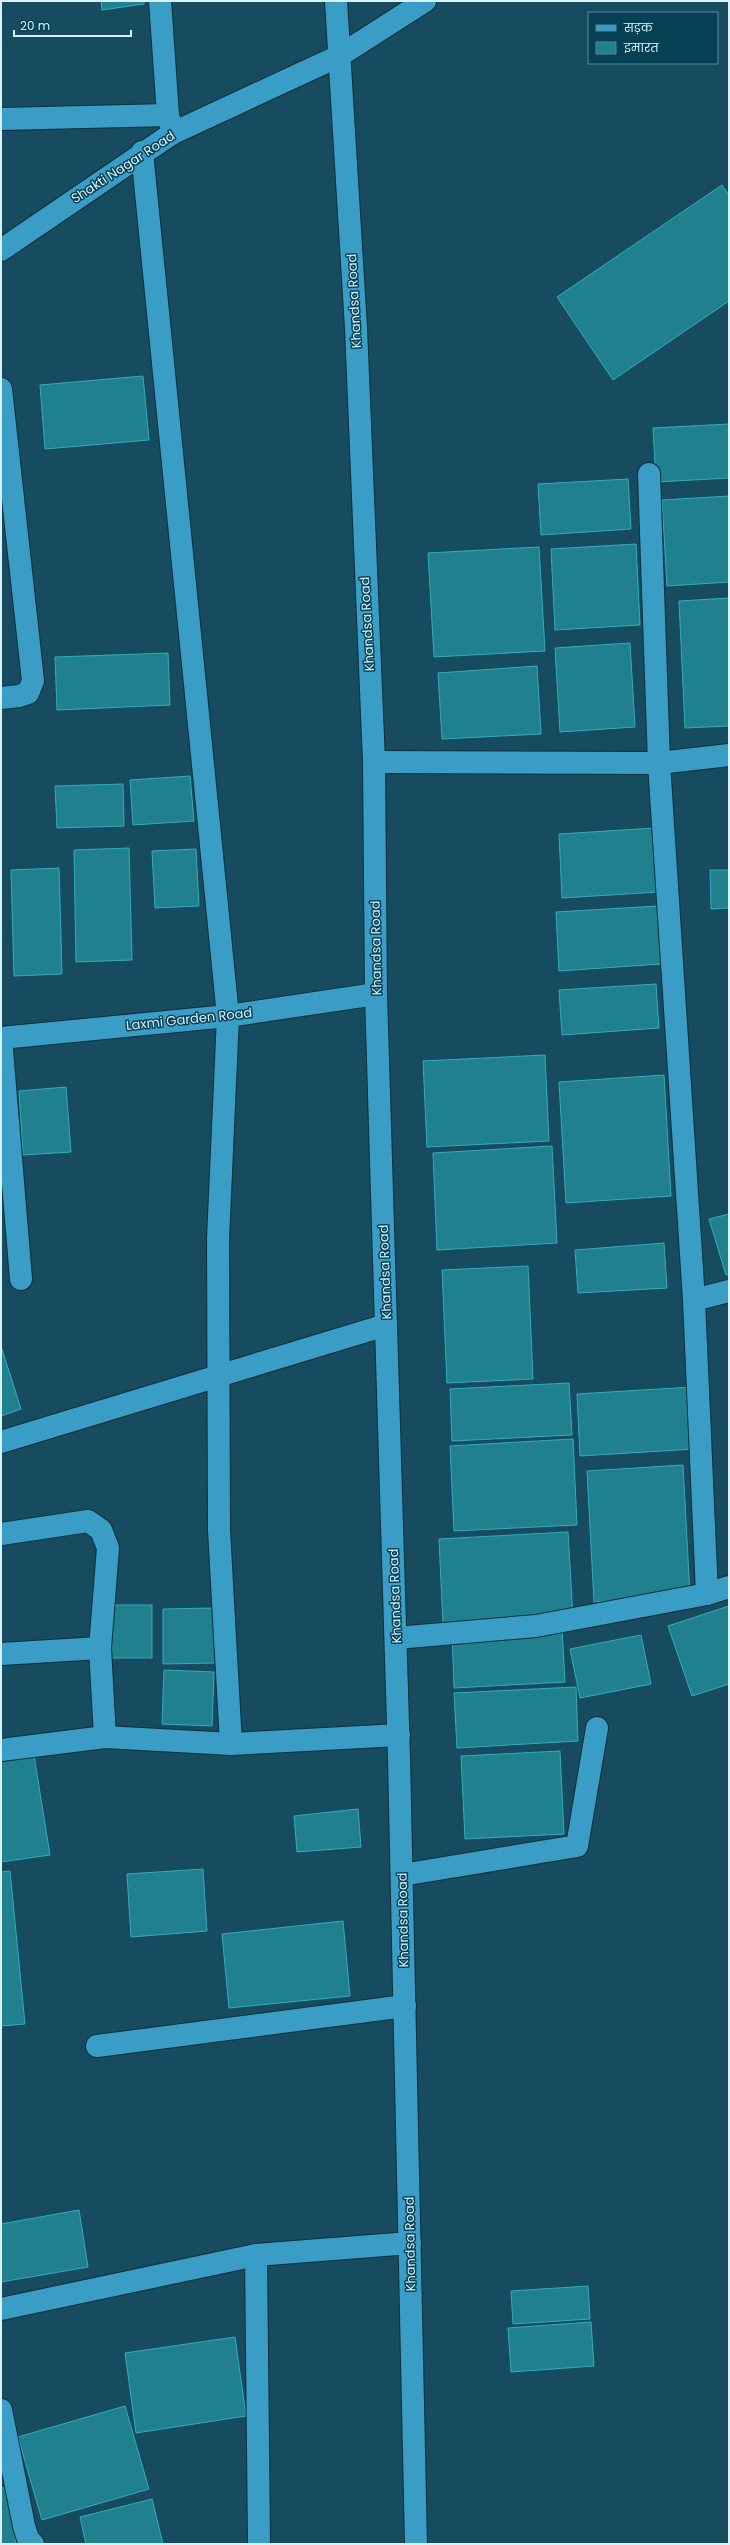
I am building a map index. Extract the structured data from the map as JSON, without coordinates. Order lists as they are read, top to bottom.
{
  "streets": {
    "street": ["Shakti Nagar Road", "Khandsa Road", "Laxmi Garden Road"]
  },
  "crossings": [
    ["Shakti Nagar Road", "Khandsa Road"],
    ["Khandsa Road", "Laxmi Garden Road"]
  ],
  "legend": ["सड़क", "इमारत"],
  "scale_bar": "20 m"
}
